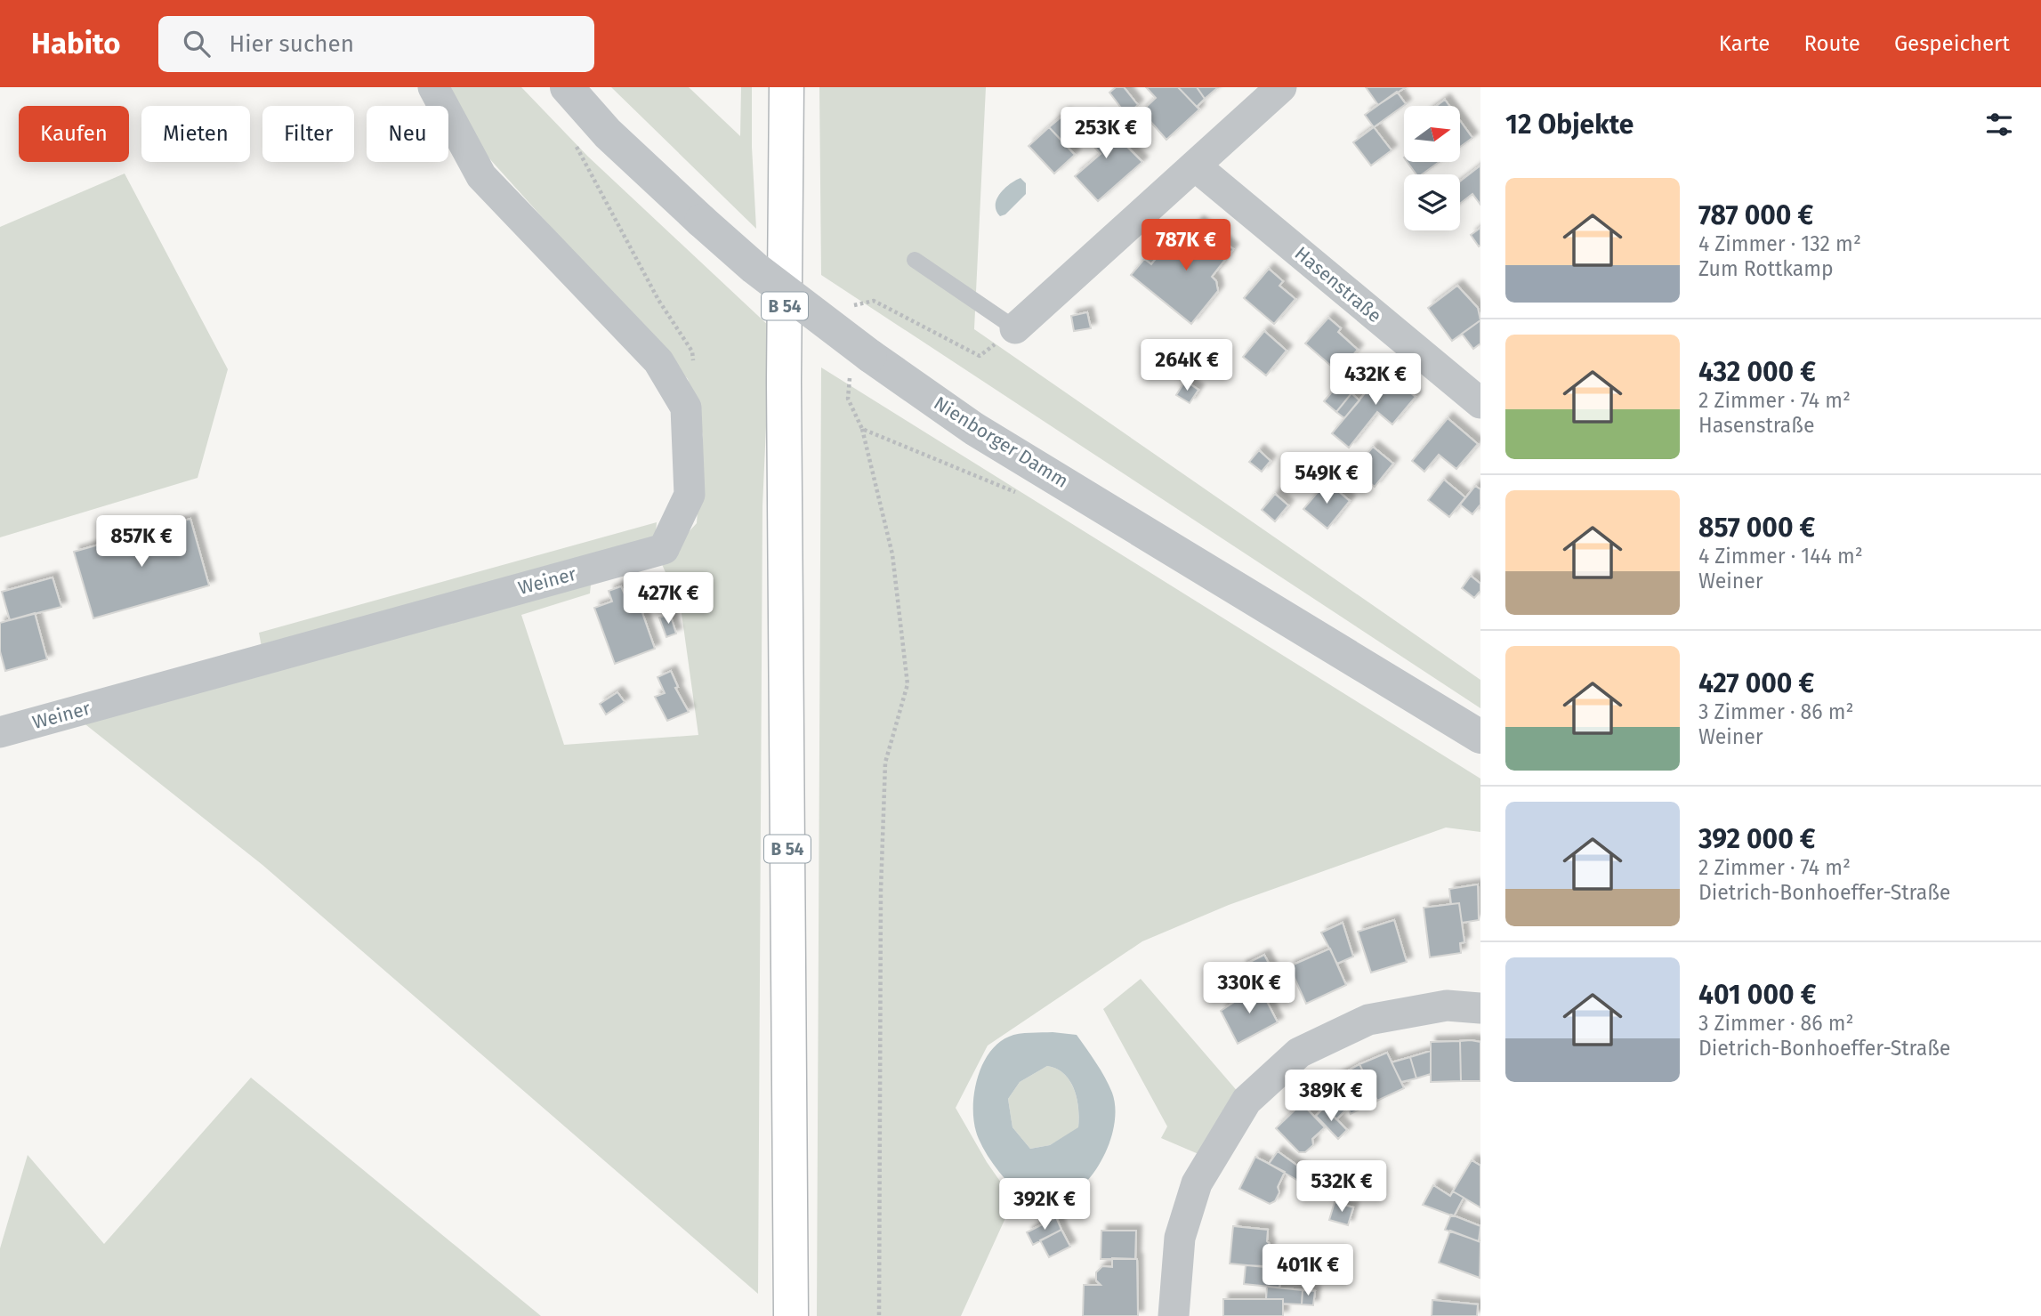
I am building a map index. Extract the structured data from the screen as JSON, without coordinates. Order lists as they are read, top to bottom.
{
  "streets": {
    "highway": ["B 54"],
    "street": ["Hasenstraße", "Nienborger Damm", "Weiner"]
  },
  "north": "right",
  "page": {
    "header": "Habito",
    "search": "Hier suchen",
    "nav": ["Karte", "Route", "Gespeichert"],
    "heading": "12 Objekte",
    "chip": [
      "Kaufen",
      "Mieten",
      "Filter",
      "Neu"
    ],
    "price": [
      "253K €",
      "787K €",
      "264K €",
      "432K €",
      "549K €",
      "857K €",
      "427K €",
      "330K €",
      "389K €",
      "532K €",
      "392K €",
      "401K €"
    ],
    "list": [
      {
        "name": "787 000 €",
        "note": "4 Zimmer · 132 m² · Zum Rottkamp"
      },
      {
        "name": "432 000 €",
        "note": "2 Zimmer · 74 m² · Hasenstraße"
      },
      {
        "name": "857 000 €",
        "note": "4 Zimmer · 144 m² · Weiner"
      },
      {
        "name": "427 000 €",
        "note": "3 Zimmer · 86 m² · Weiner"
      },
      {
        "name": "392 000 €",
        "note": "2 Zimmer · 74 m² · Dietrich-Bonhoeffer-Straße"
      },
      {
        "name": "401 000 €",
        "note": "3 Zimmer · 86 m² · Dietrich-Bonhoeffer-Straße"
      }
    ]
  }
}
